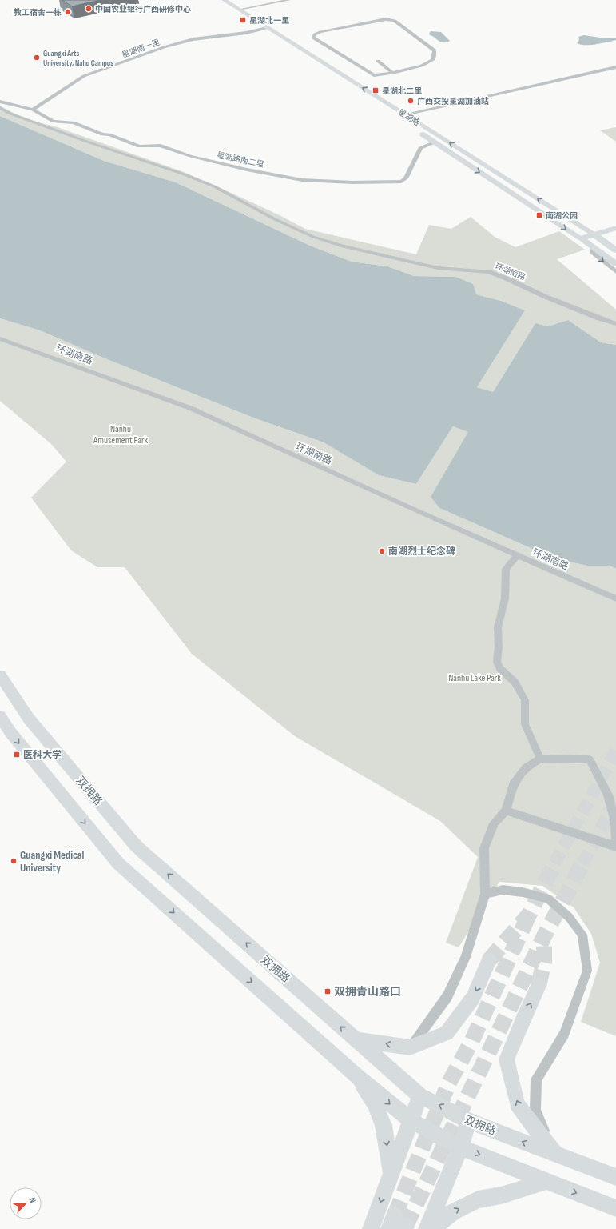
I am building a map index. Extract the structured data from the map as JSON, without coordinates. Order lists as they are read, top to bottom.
{
  "streets": {
    "main road": ["星湖路", "双拥路"],
    "street": ["星湖南一里", "星湖路南二里", "环湖南路"]
  },
  "crossings": [
    ["星湖南一里", "星湖路"],
    ["星湖南一里", "星湖路南二里"],
    ["星湖路", "星湖路南二里"]
  ],
  "parks": ["Nanhu Amusement Park", "Nanhu Lake Park"],
  "places": {
    "other": [
      "中国农业银行广西研修中心",
      "教工宿舍一栋",
      "Guangxi Arts University, Nahu Campus",
      "广西交投星湖加油站",
      "南湖烈士纪念碑",
      "Guangxi Medical University"
    ],
    "transit": [
      "星湖北一里",
      "星湖北二里",
      "南湖公园",
      "医科大学",
      "双拥青山路口"
    ]
  },
  "north": "top right"
}
